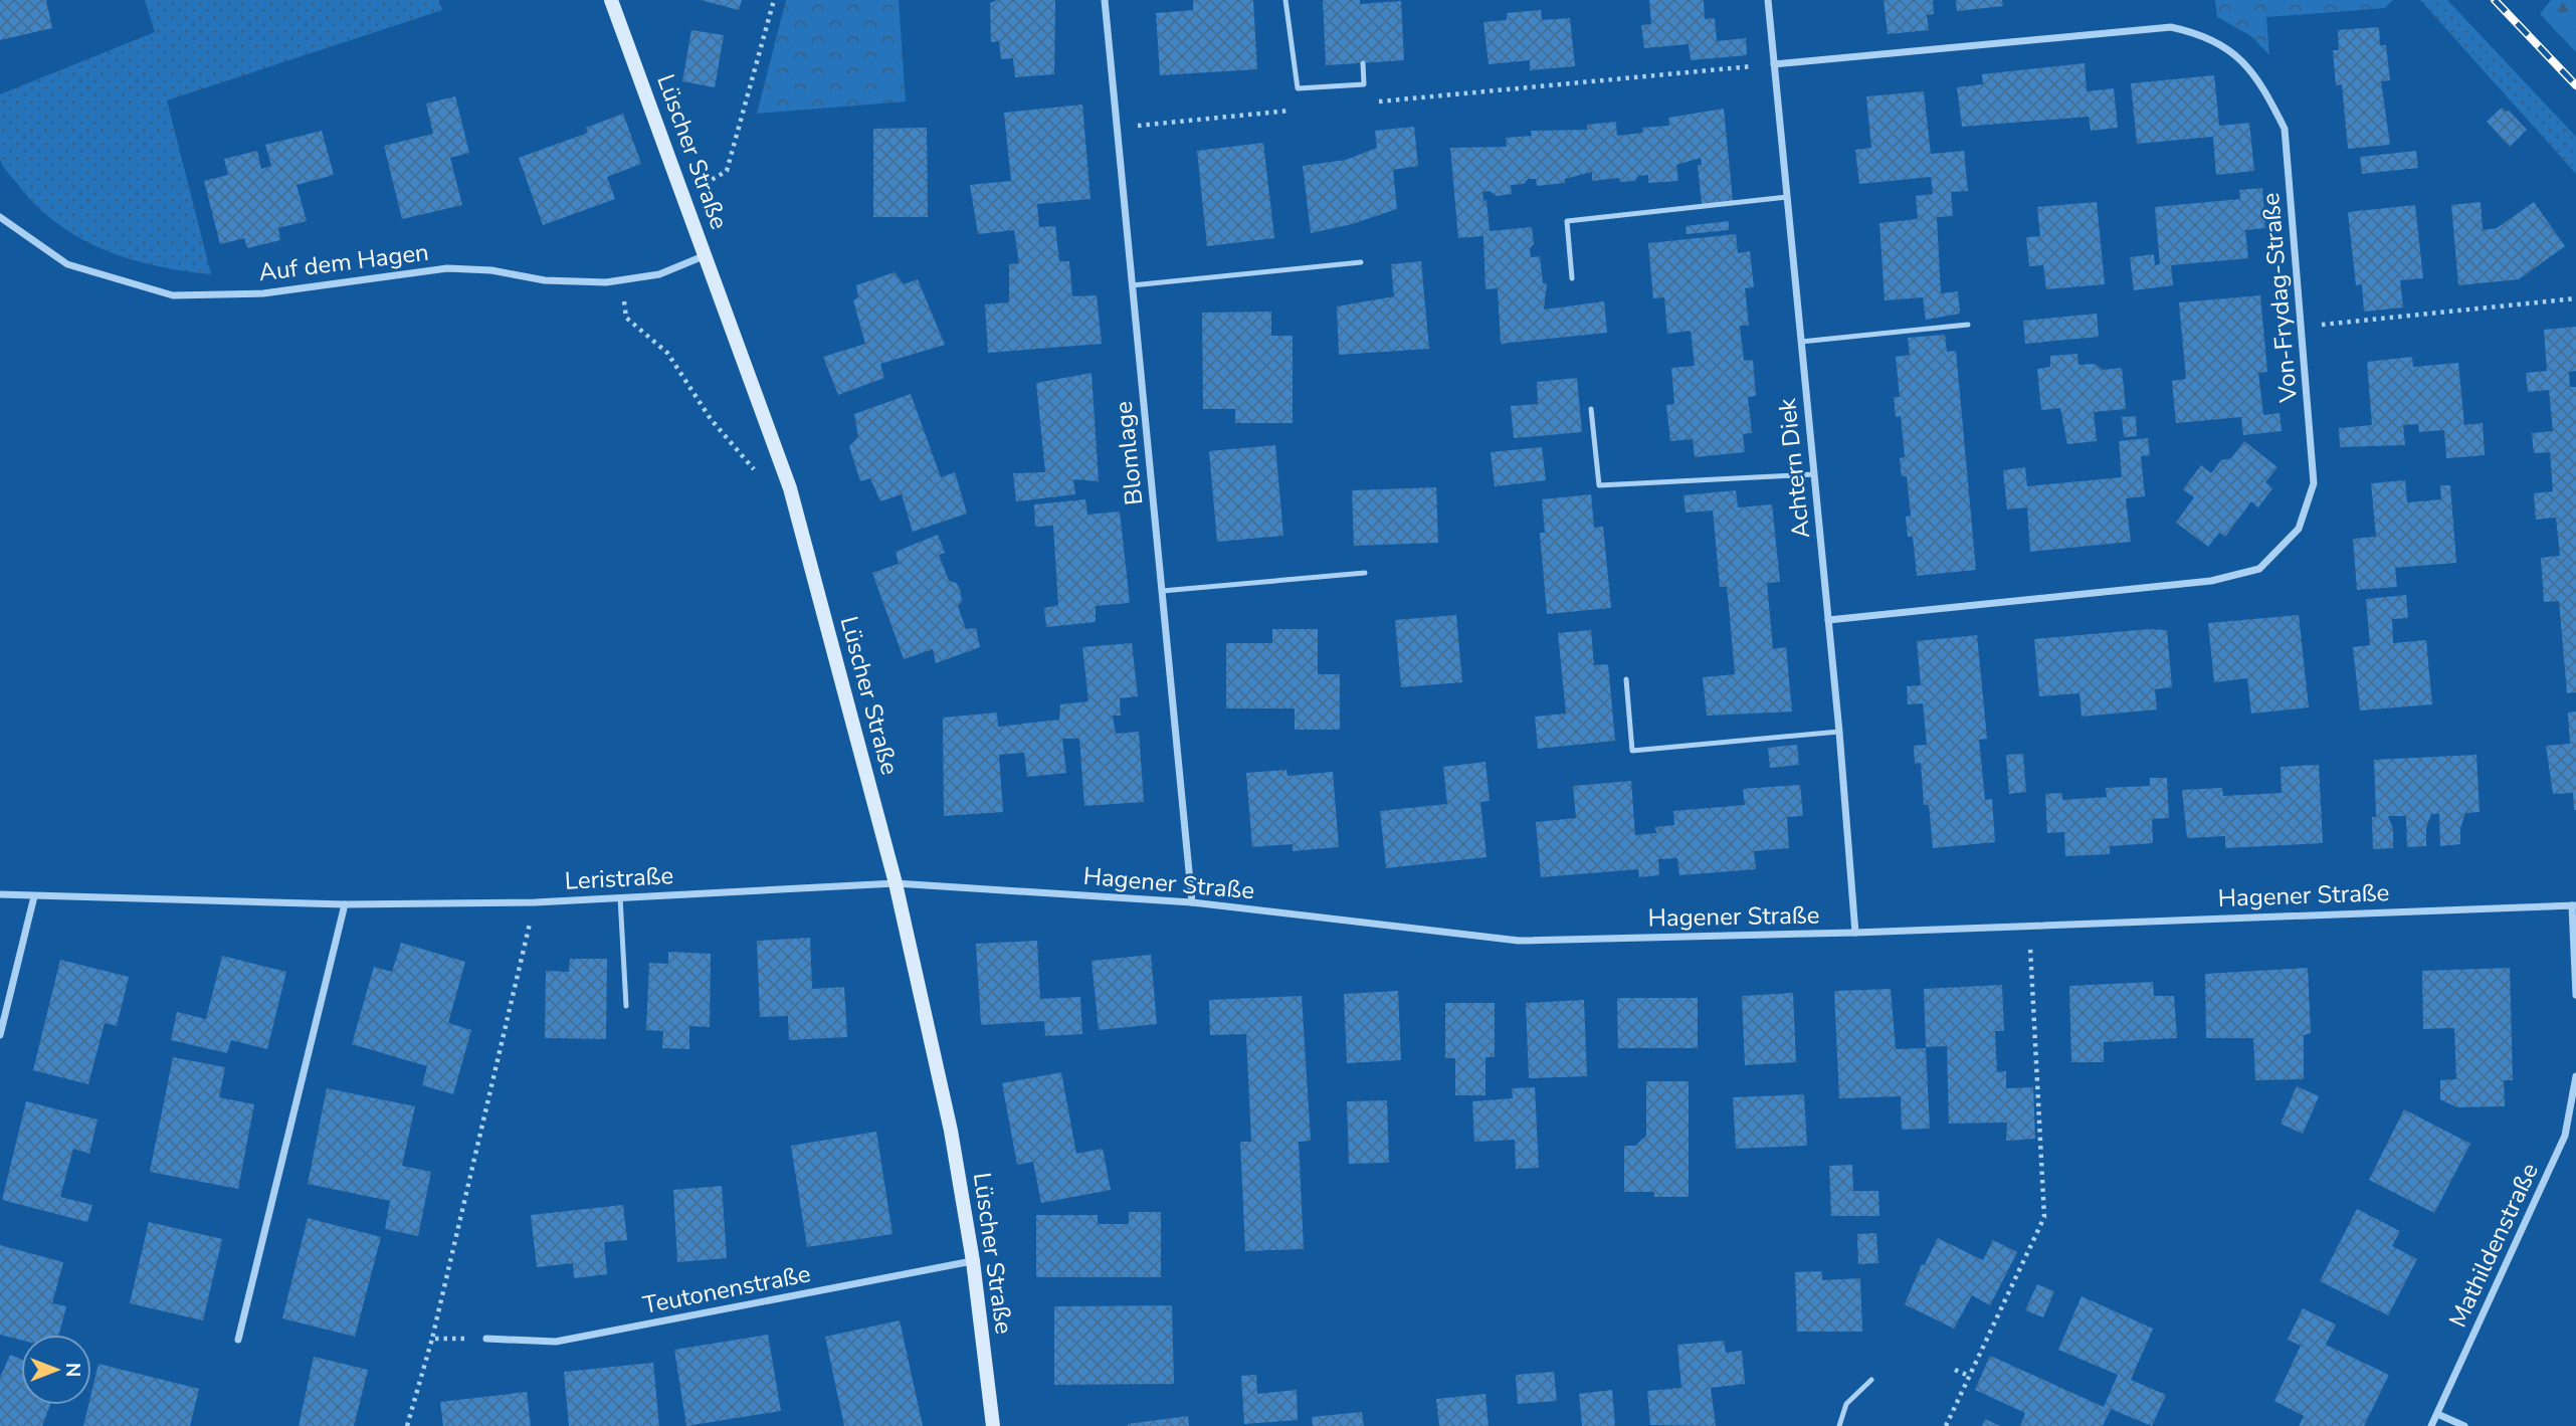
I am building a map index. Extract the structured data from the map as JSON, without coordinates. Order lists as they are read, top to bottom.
{
  "streets": {
    "street": [
      "Lüscher Straße",
      "Auf dem Hagen",
      "Von-Frydag-Straße",
      "Blomlage",
      "Achtern Diek",
      "Leristraße",
      "Hagener Straße",
      "Mathildenstraße",
      "Teutonenstraße"
    ]
  },
  "crossings": [
    ["Lüscher Straße", "Auf dem Hagen"],
    ["Lüscher Straße", "Leristraße"],
    ["Lüscher Straße", "Hagener Straße"],
    ["Lüscher Straße", "Teutonenstraße"],
    ["Von-Frydag-Straße", "Achtern Diek"],
    ["Blomlage", "Hagener Straße"],
    ["Achtern Diek", "Hagener Straße"],
    ["Leristraße", "Hagener Straße"]
  ],
  "north": "right"
}
